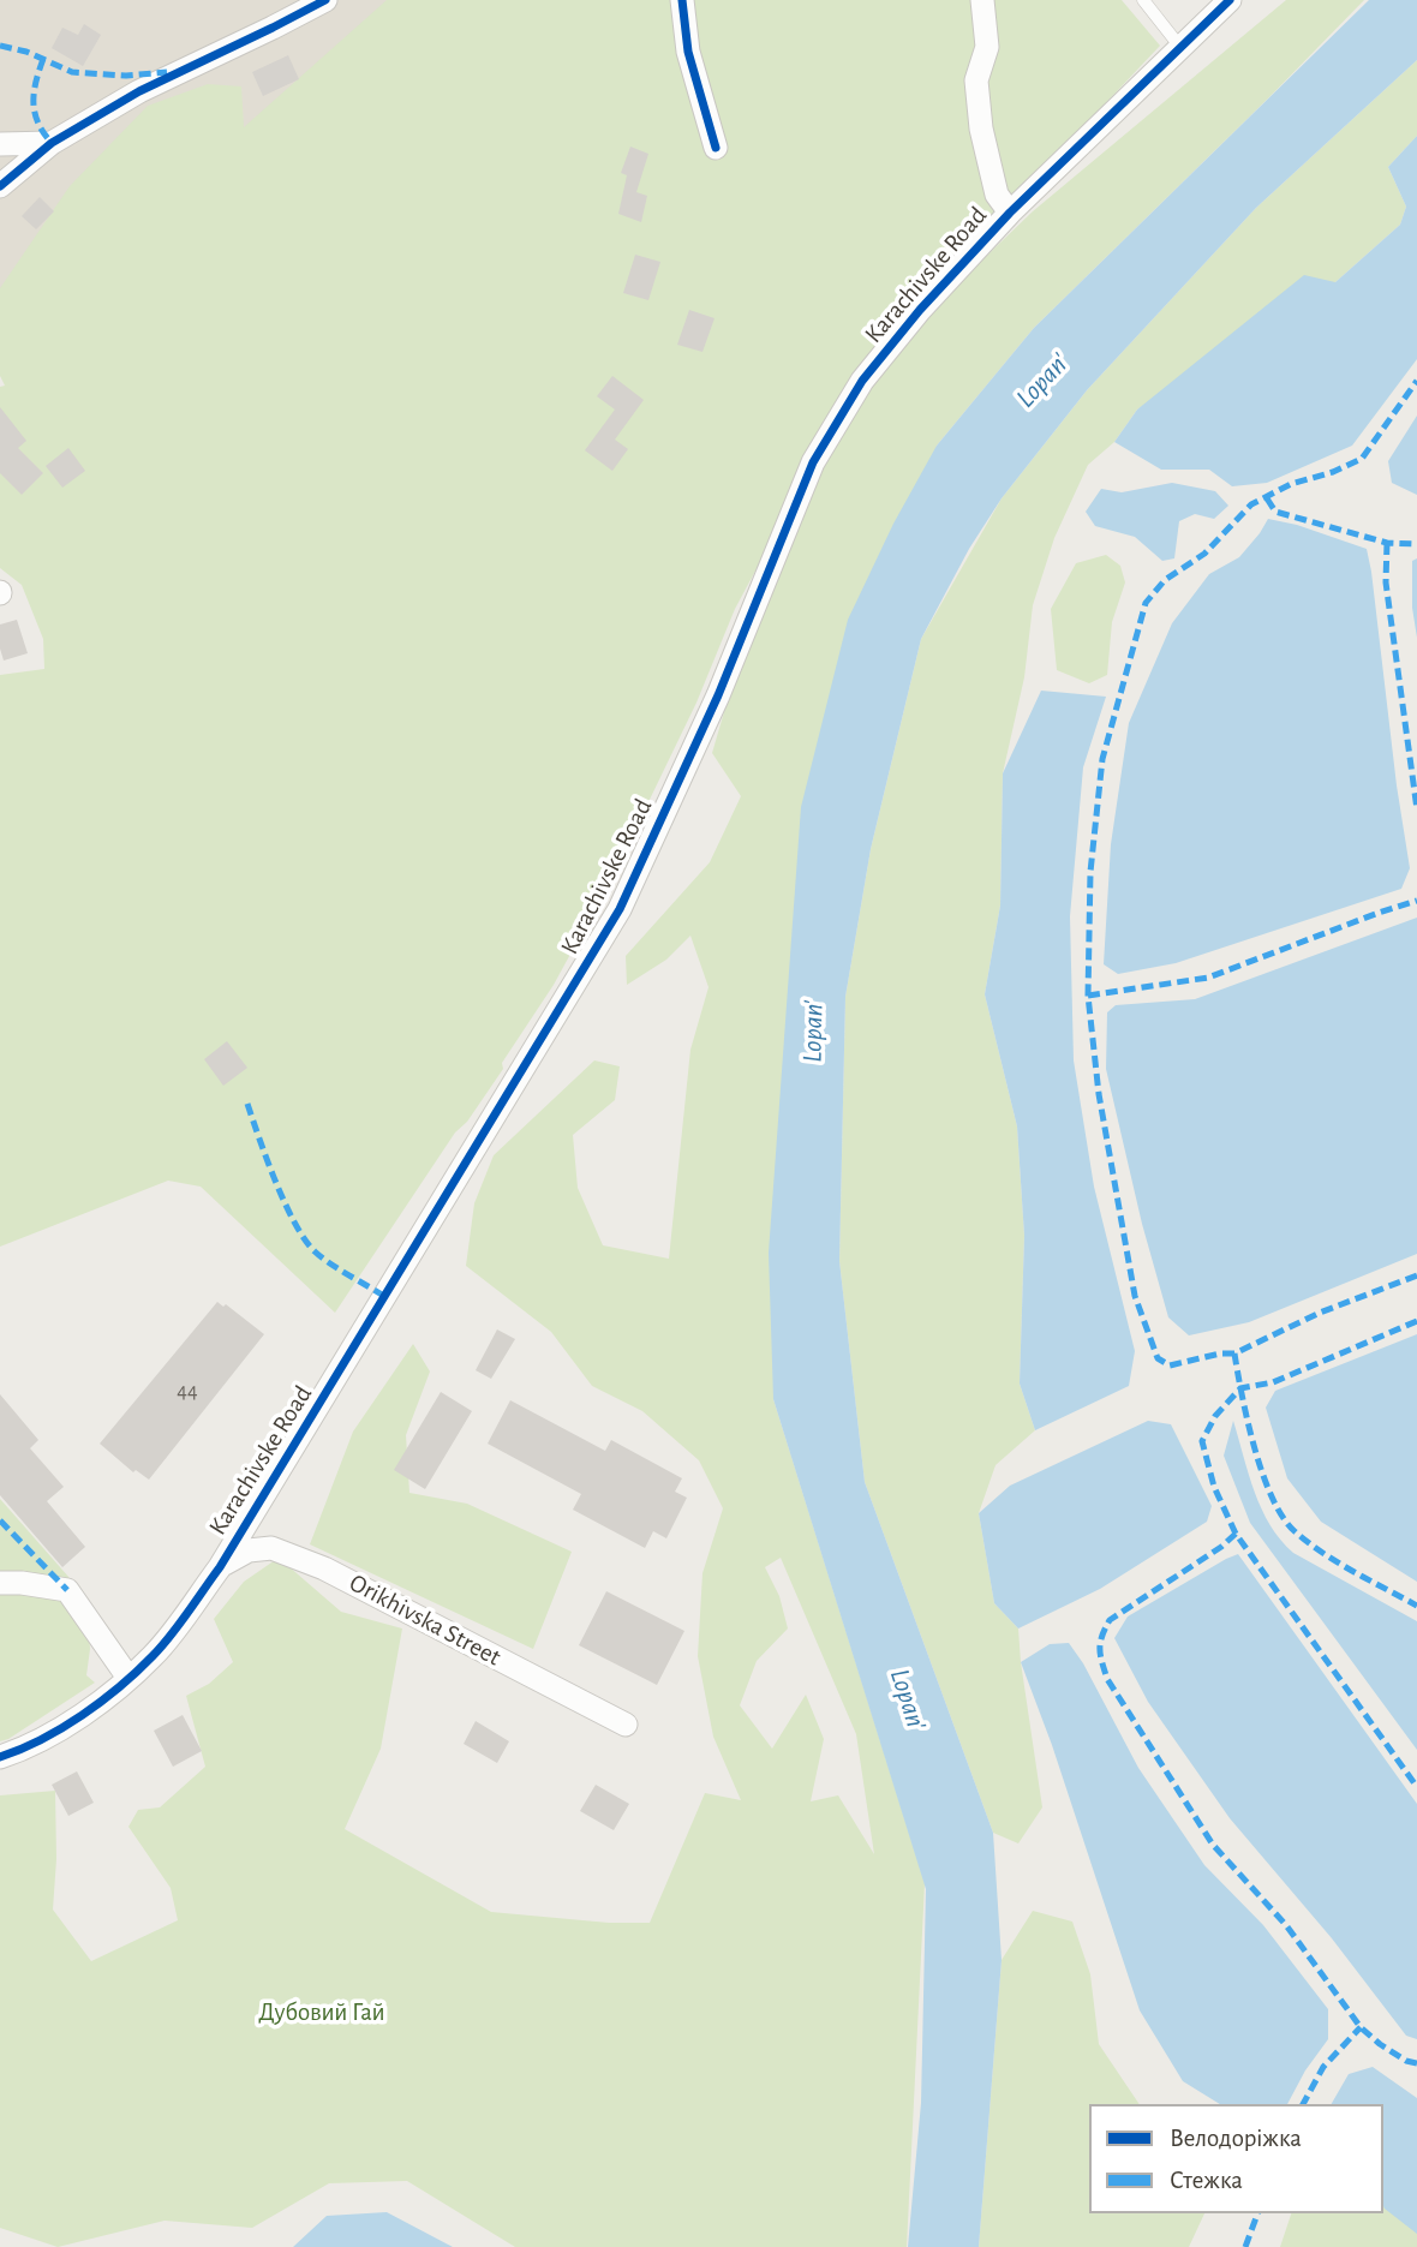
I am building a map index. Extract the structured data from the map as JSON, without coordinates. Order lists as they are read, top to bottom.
{
  "streets": {
    "street": ["Karachivske Road", "Orikhivska Street"]
  },
  "crossings": [
    ["Karachivske Road", "Orikhivska Street"]
  ],
  "water": ["Lopan'"],
  "parks": ["Дубовий Гай"],
  "house_numbers": ["44"],
  "legend": ["Велодоріжка", "Стежка"]
}
